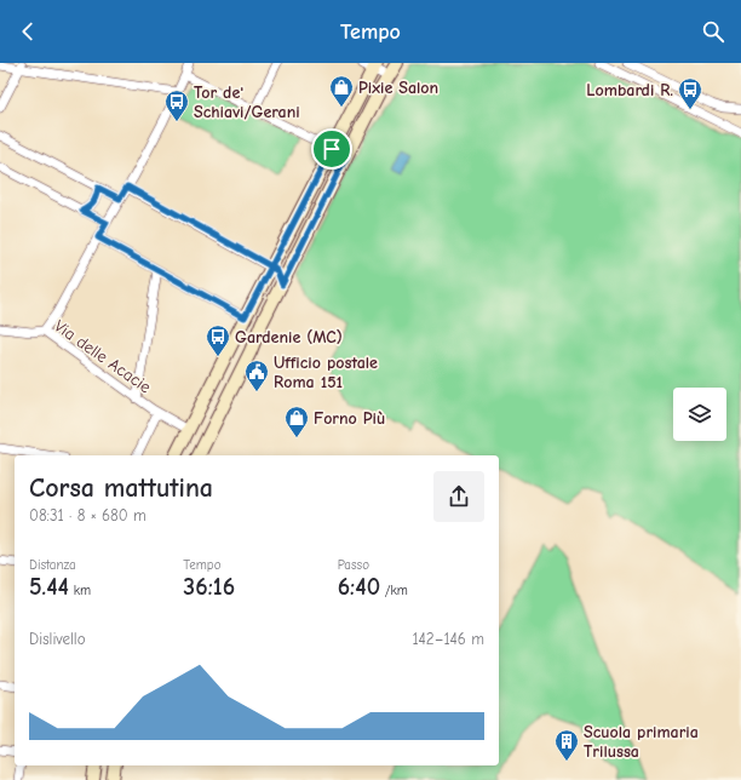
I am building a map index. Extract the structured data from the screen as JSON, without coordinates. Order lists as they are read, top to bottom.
{
  "streets": {
    "street": ["Via delle Acacie"]
  },
  "places": {
    "shop": ["Pixie Salon", "Forno Più"],
    "bus stop": ["Lombardi R.", "Tor de' Schiavi/Gerani", "Gardenie (MC)"],
    "public building": ["Ufficio postale Roma 151"],
    "building": ["Scuola primaria Trilussa"]
  },
  "page": {
    "header": "Tempo",
    "heading": ["Corsa mattutina", "08:31 · 8 × 680 m"],
    "stats": [
      ["Distanza", "5.44 km"],
      ["Tempo", "36:16"],
      ["Passo", "6:40 /km"]
    ],
    "chart": ["Dislivello", "142–146 m"]
  }
}
